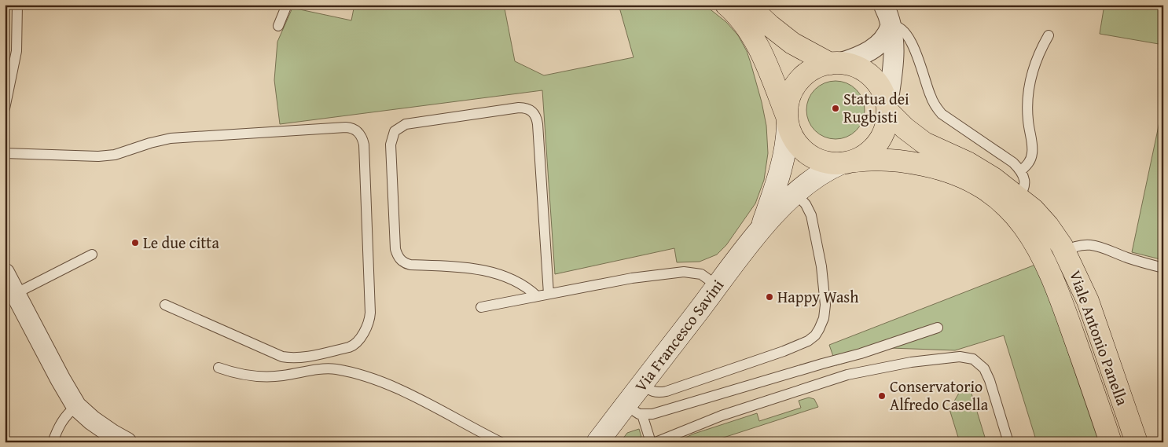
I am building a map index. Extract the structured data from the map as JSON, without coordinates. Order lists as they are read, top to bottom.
{
  "streets": {
    "main road": ["Viale Antonio Panella"],
    "street": ["Via Francesco Savini"]
  },
  "crossings": [
    ["Via Francesco Savini", "Viale Antonio Panella"]
  ],
  "places": [
    "Statua dei Rugbisti",
    "Le due citta",
    "Happy Wash",
    "Conservatorio Alfredo Casella"
  ]
}
